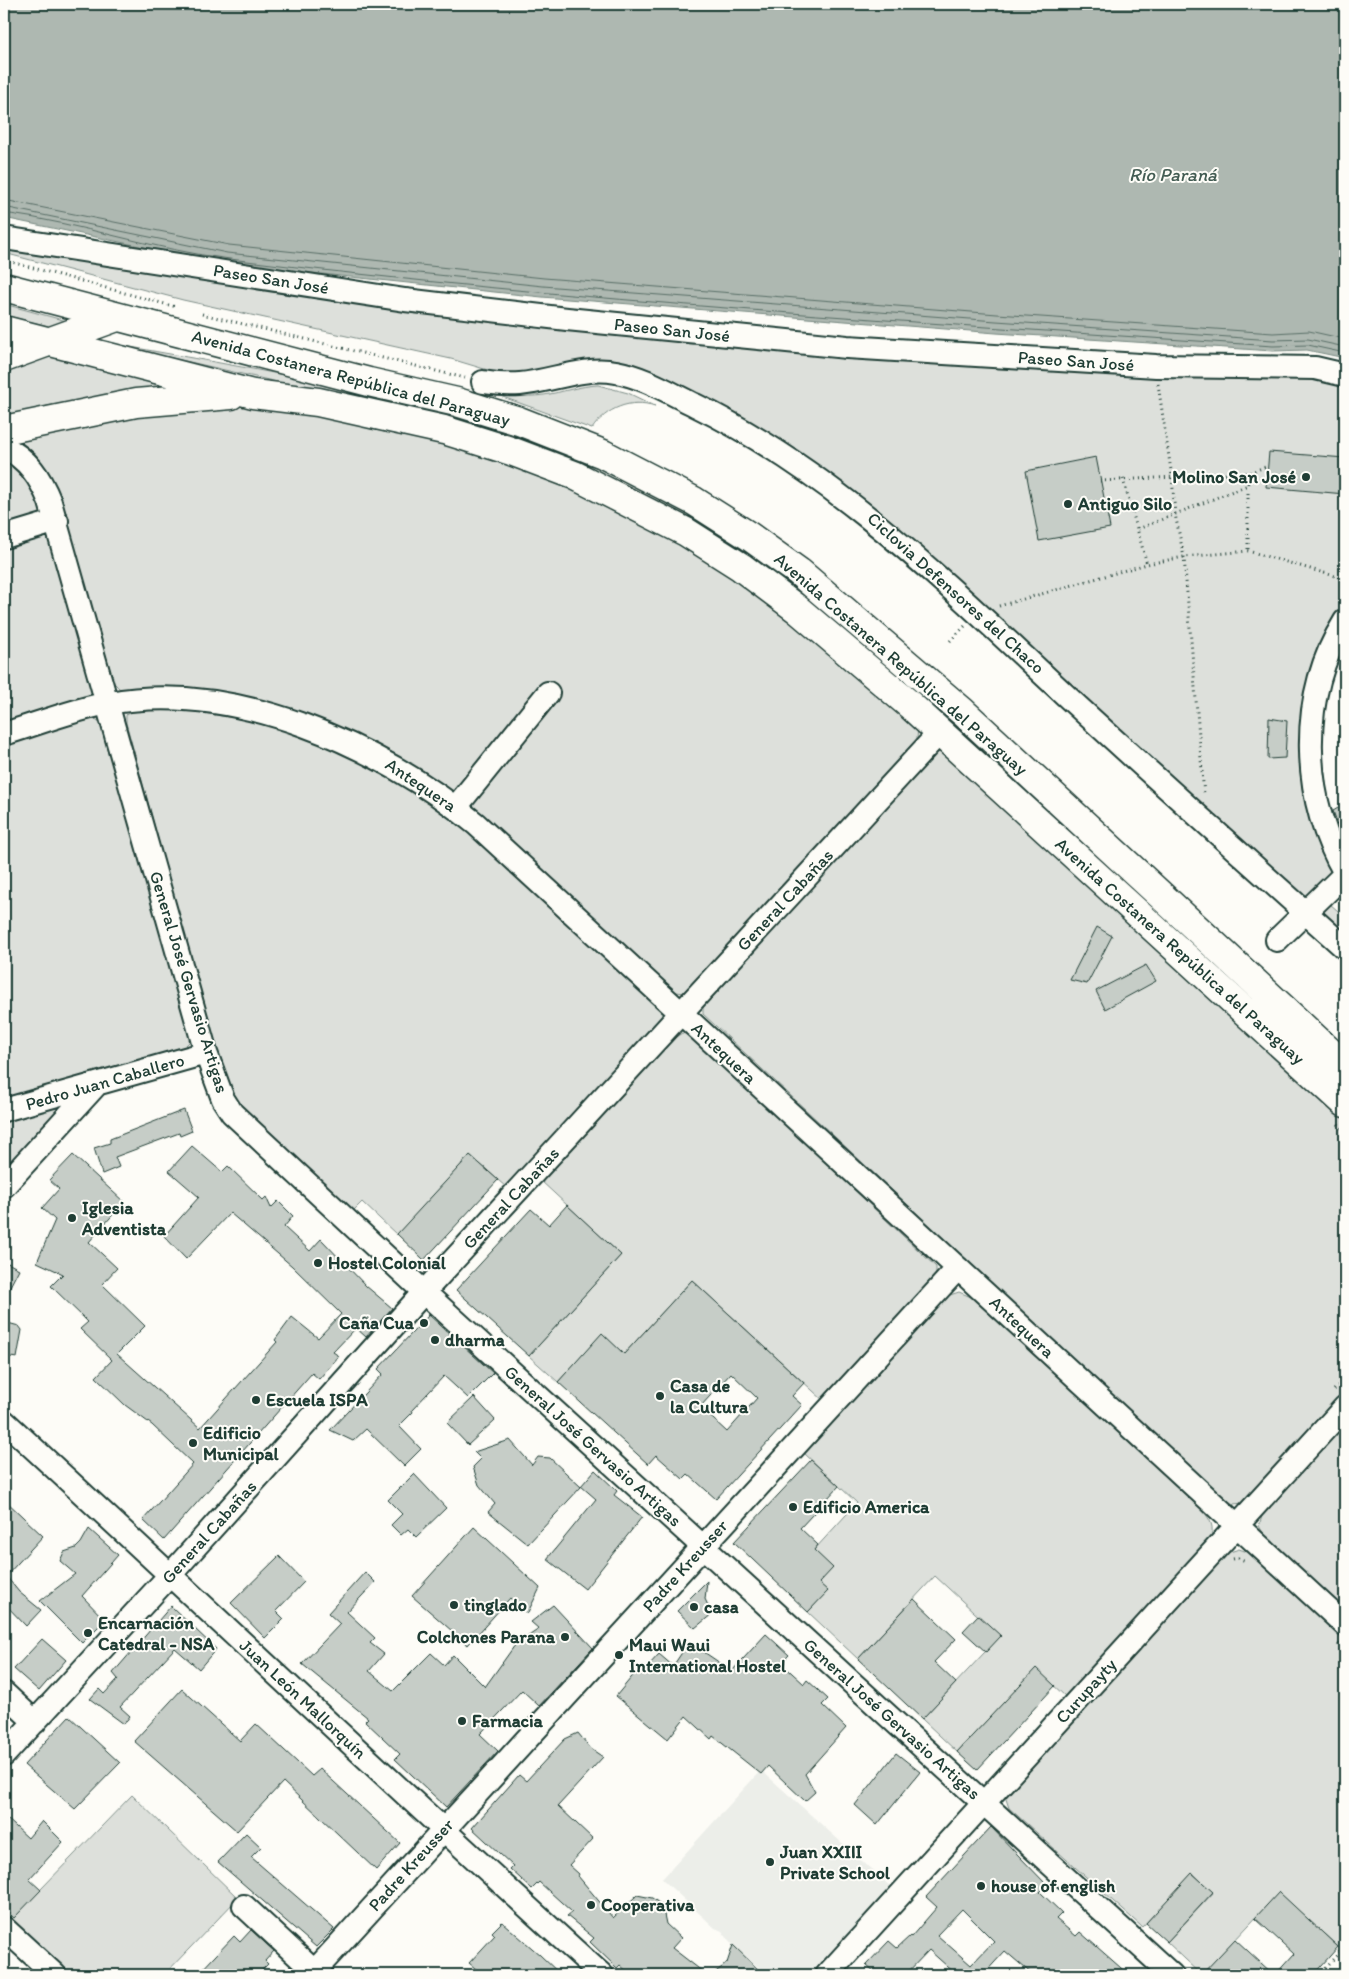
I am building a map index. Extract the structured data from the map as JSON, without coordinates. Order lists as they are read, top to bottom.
{
  "streets": {
    "main road": ["Avenida Costanera República del Paraguay"],
    "street": [
      "Paseo San José",
      "Antequera",
      "General Cabañas",
      "General José Gervasio Artigas",
      "Pedro Juan Caballero",
      "Padre Kreusser",
      "Curupayty",
      "Juan León Mallorquín"
    ]
  },
  "crossings": [
    ["Avenida Costanera República del Paraguay", "General Cabañas"],
    ["Antequera", "General Cabañas"],
    ["Antequera", "General José Gervasio Artigas"],
    ["Antequera", "Padre Kreusser"],
    ["Antequera", "Curupayty"],
    ["General Cabañas", "General José Gervasio Artigas"],
    ["General Cabañas", "Juan León Mallorquín"],
    ["General José Gervasio Artigas", "Pedro Juan Caballero"],
    ["General José Gervasio Artigas", "Padre Kreusser"],
    ["General José Gervasio Artigas", "Curupayty"],
    ["Padre Kreusser", "Juan León Mallorquín"]
  ],
  "water": ["Río Paraná"],
  "places": [
    "Molino San José",
    "Antiguo Silo",
    "Iglesia Adventista",
    "Hostel Colonial",
    "Caña Cua",
    "dharma",
    "Casa de la Cultura",
    "Escuela ISPA",
    "Edificio Municipal",
    "Edificio America",
    "tinglado",
    "casa",
    "Encarnación Catedral - NSA",
    "Colchones Parana",
    "Maui Waui International Hostel",
    "Farmacia",
    "Juan XXIII Private School",
    "house of english",
    "Cooperativa"
  ]
}
